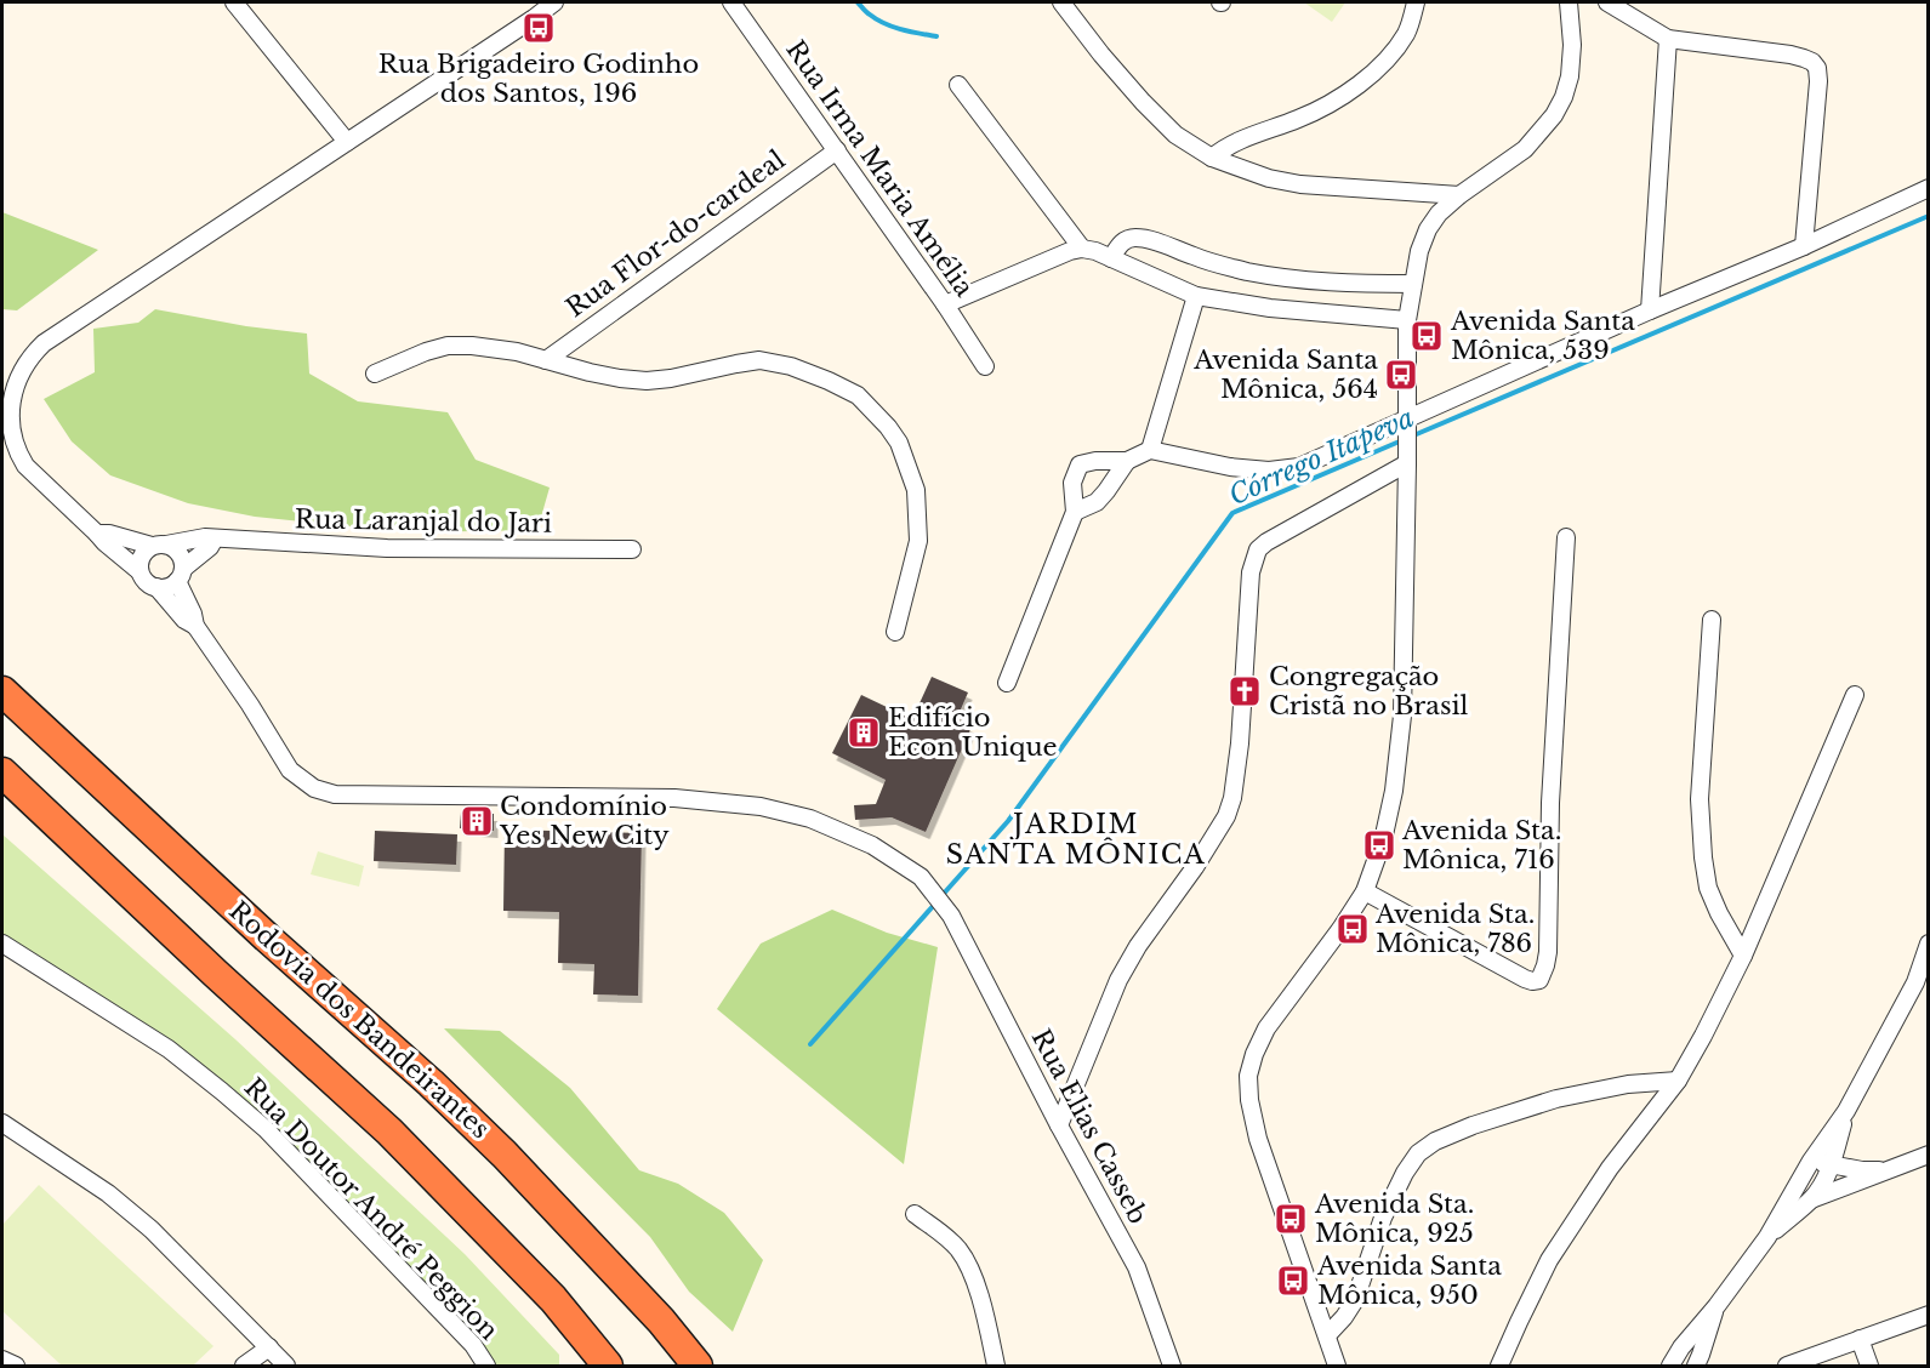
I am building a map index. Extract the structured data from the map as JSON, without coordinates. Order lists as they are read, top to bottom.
{
  "streets": {
    "highway": ["Rodovia dos Bandeirantes"],
    "street": [
      "Rua Irma Maria Amélia",
      "Rua Flor-do-cardeal",
      "Rua Laranjal do Jari",
      "Rua Elias Casseb",
      "Rua Doutor André Peggion"
    ]
  },
  "crossings": [
    ["Rua Irma Maria Amélia", "Rua Flor-do-cardeal"]
  ],
  "districts": ["JARDIM SANTA MÔNICA"],
  "water": ["Córrego Itapeva"],
  "places": {
    "bus stop": [
      "Rua Brigadeiro Godinho dos Santos, 196",
      "Avenida Santa Mônica, 539",
      "Avenida Santa Mônica, 564",
      "Avenida Sta. Mônica, 716",
      "Avenida Sta. Mônica, 786",
      "Avenida Sta. Mônica, 925",
      "Avenida Santa Mônica, 950"
    ],
    "church": ["Congregação Cristã no Brasil"],
    "building": ["Edifício Econ Unique", "Condomínio Yes New City"]
  }
}
